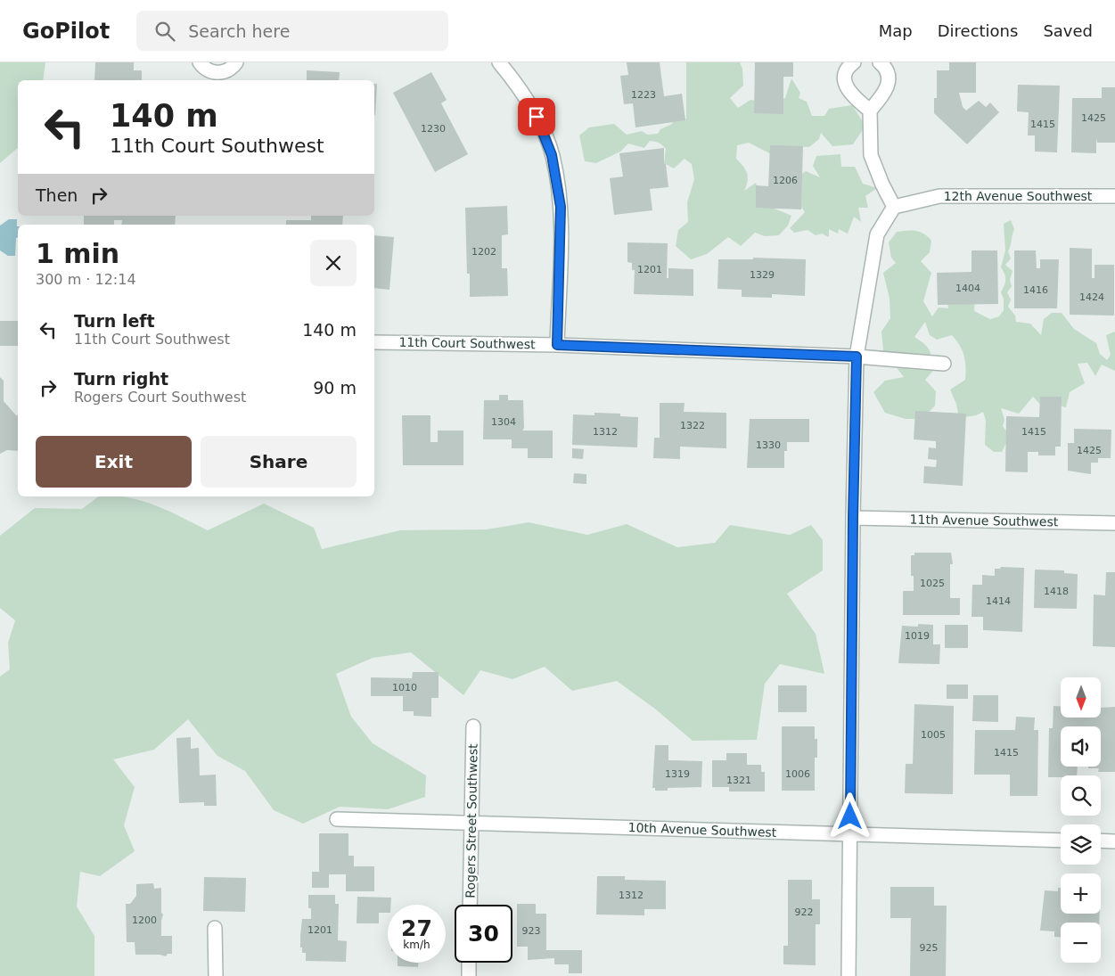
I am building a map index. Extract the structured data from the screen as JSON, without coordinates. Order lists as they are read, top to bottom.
{
  "streets": {
    "street": [
      "12th Avenue Southwest",
      "11th Court Southwest",
      "11th Avenue Southwest",
      "Rogers Street Southwest",
      "10th Avenue Southwest"
    ]
  },
  "crossings": [
    ["Rogers Street Southwest", "10th Avenue Southwest"]
  ],
  "house_numbers": [
    "1223",
    "1425",
    "1415",
    "1230",
    "1206",
    "1202",
    "1201",
    "1329",
    "1404",
    "1416",
    "1424",
    "1304",
    "1322",
    "1312",
    "1415",
    "1330",
    "1425",
    "1025",
    "1418",
    "1414",
    "1019",
    "1010",
    "1005",
    "1415",
    "1319",
    "1006",
    "1321",
    "1312",
    "922",
    "1200",
    "1201",
    "923",
    "925"
  ],
  "north": "bottom",
  "page": {
    "header": "GoPilot",
    "search": "Search here",
    "nav": ["Map", "Directions", "Saved"],
    "turn": ["140 m", "11th Court Southwest"],
    "then": "Then",
    "heading": ["1 min", "300 m · 12:14"],
    "list": [
      {
        "name": "Turn left",
        "note": "11th Court Southwest",
        "value": "140 m"
      },
      {
        "name": "Turn right",
        "note": "Rogers Court Southwest",
        "value": "90 m"
      }
    ],
    "buttons": ["Exit", "Share"],
    "map_buttons": ["+", "−"],
    "speed": "27 km/h",
    "limit": "30"
  }
}
